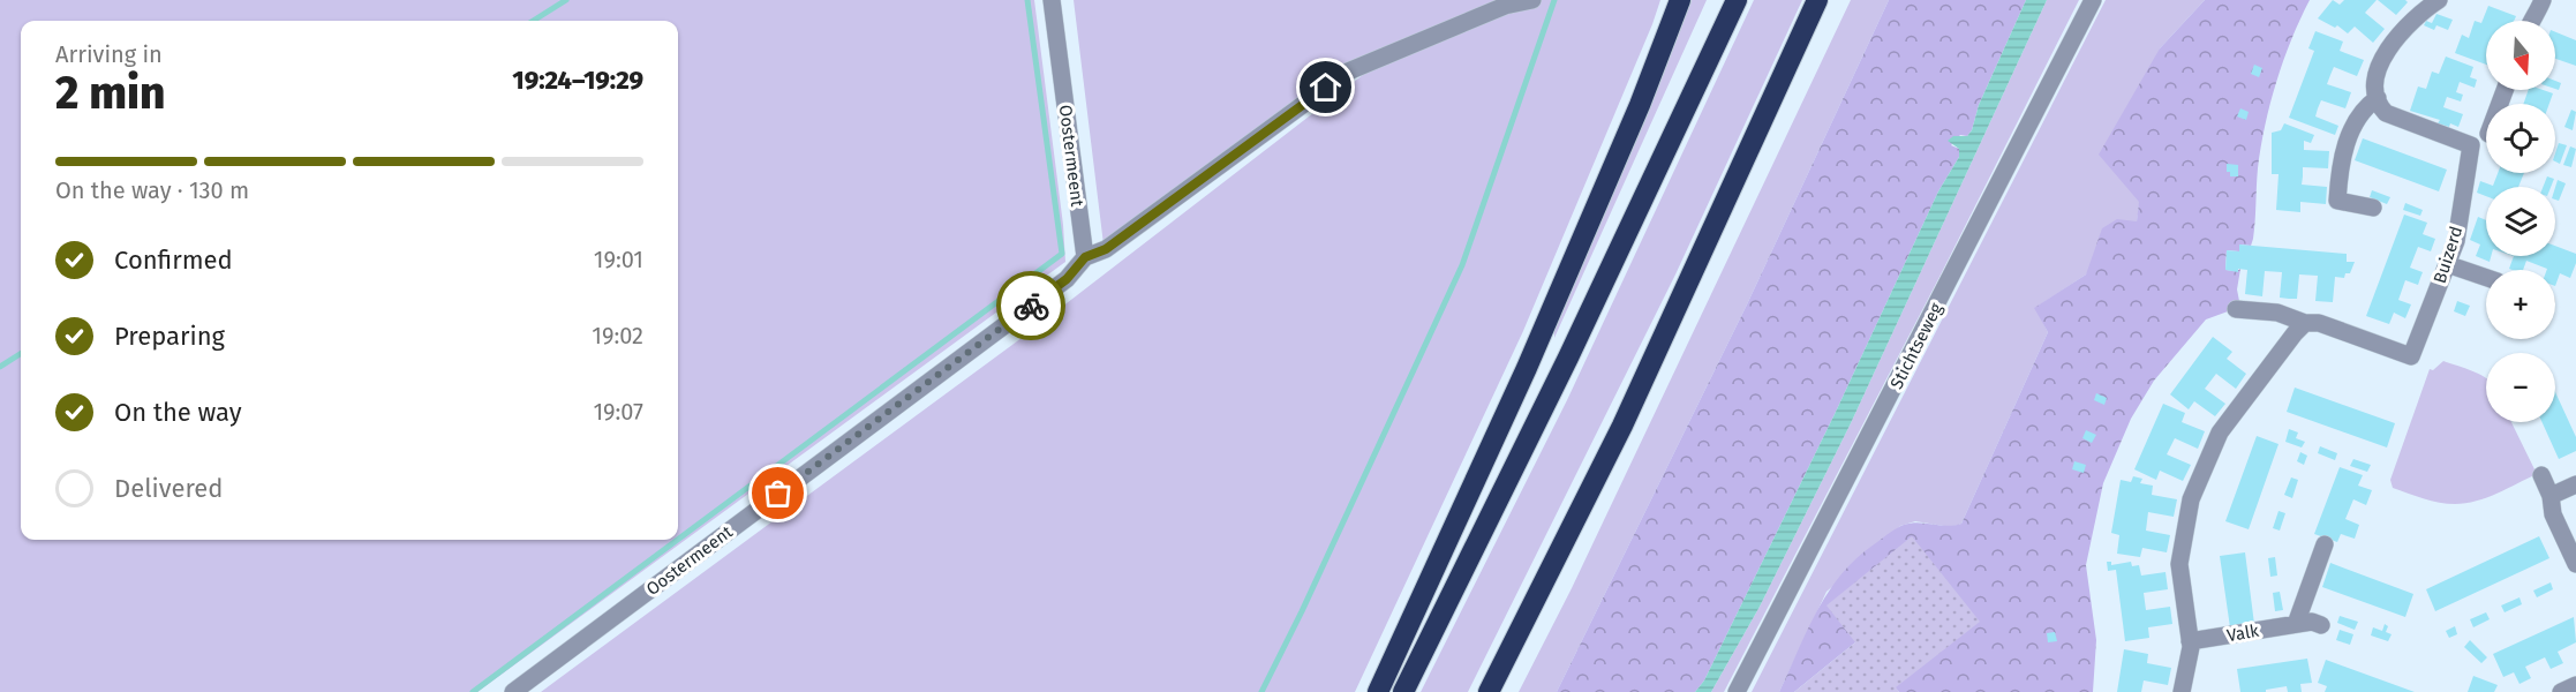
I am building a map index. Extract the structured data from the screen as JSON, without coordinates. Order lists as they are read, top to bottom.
{
  "streets": {
    "street": [
      "Oostermeent",
      "Buizerd",
      "Stichtseweg",
      "Valk"
    ]
  },
  "north": "bottom",
  "page": {
    "map_buttons": ["+", "−"],
    "heading": ["2 min", "Arriving in", "19:24–19:29"],
    "bar": "On the way · 130 m",
    "list": [
      ["Confirmed", "19:01"],
      ["Preparing", "19:02"],
      ["On the way", "19:07"],
      "Delivered"
    ]
  }
}
